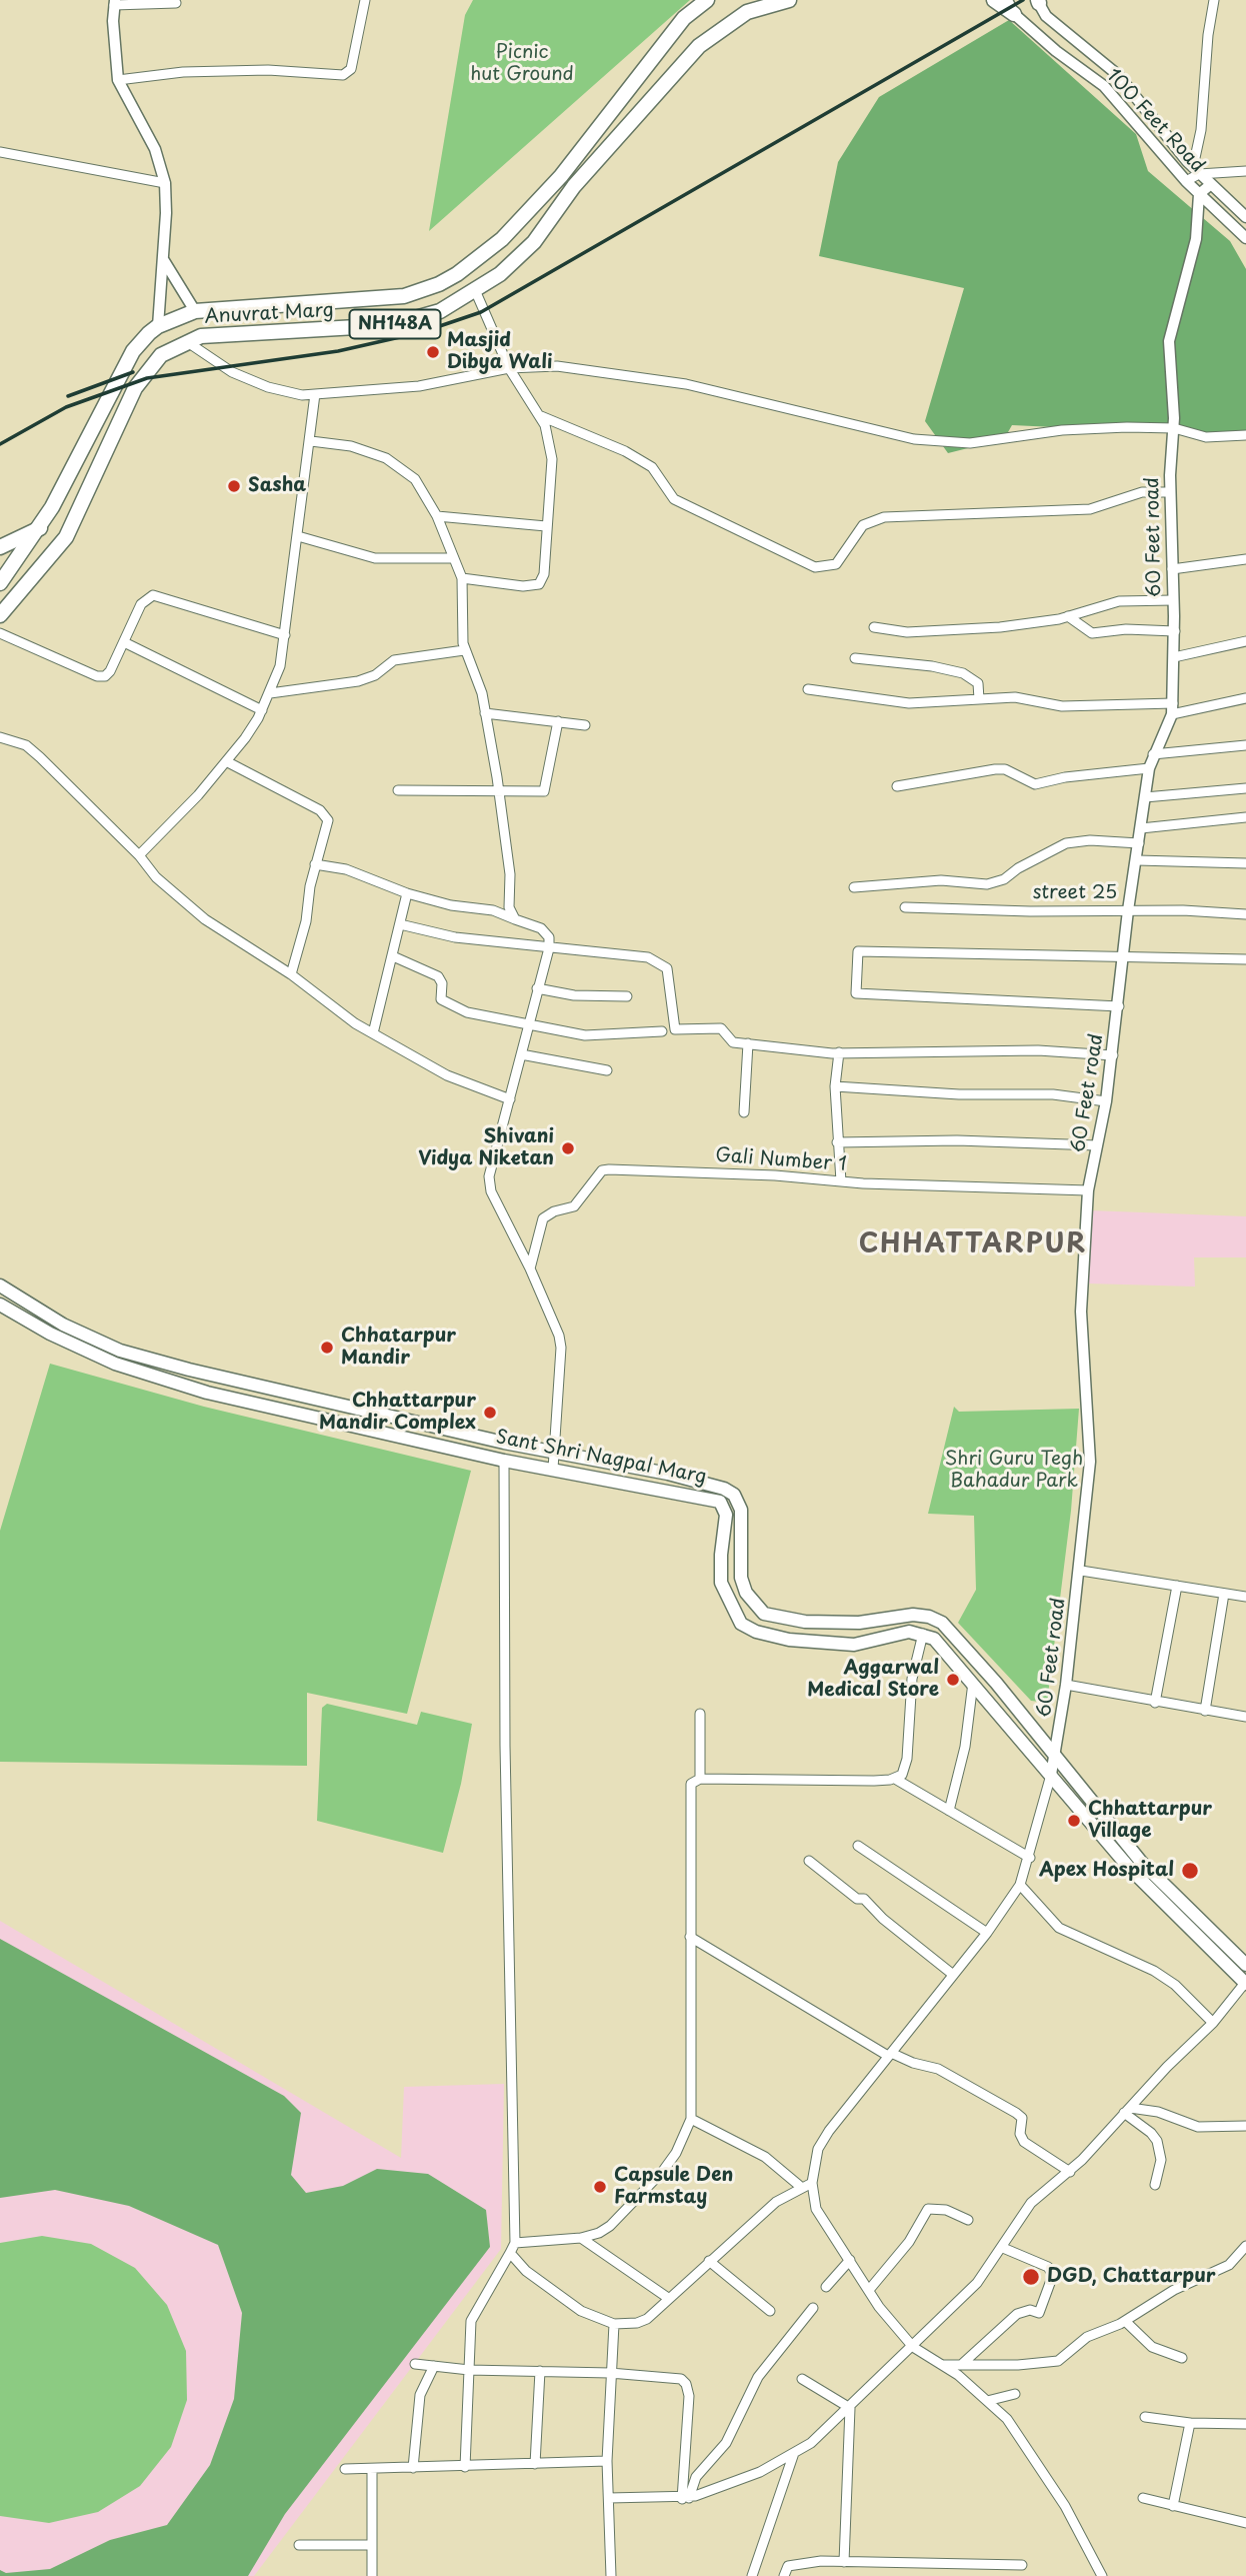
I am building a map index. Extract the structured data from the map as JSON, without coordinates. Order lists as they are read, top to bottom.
{
  "streets": {
    "main road": ["Anuvrat Marg", "NH148A", "Sant Shri Nagpal Marg"],
    "street": [
      "100 Feet Road",
      "60 Feet road",
      "street 25",
      "Gali Number 1"
    ]
  },
  "crossings": [
    ["100 Feet Road", "60 Feet road"],
    ["Anuvrat Marg", "NH148A"],
    ["60 Feet road", "street 25"],
    ["60 Feet road", "Gali Number 1"],
    ["60 Feet road", "Sant Shri Nagpal Marg"]
  ],
  "districts": ["CHHATTARPUR"],
  "parks": ["Picnic hut Ground", "Shri Guru Tegh Bahadur Park"],
  "places": [
    "Masjid Dibya Wali",
    "Sasha",
    "Shivani Vidya Niketan",
    "Chhatarpur Mandir",
    "Chhattarpur Mandir Complex",
    "Aggarwal Medical Store",
    "Chhattarpur Village",
    "Apex Hospital",
    "Capsule Den Farmstay",
    "DGD, Chattarpur"
  ]
}
